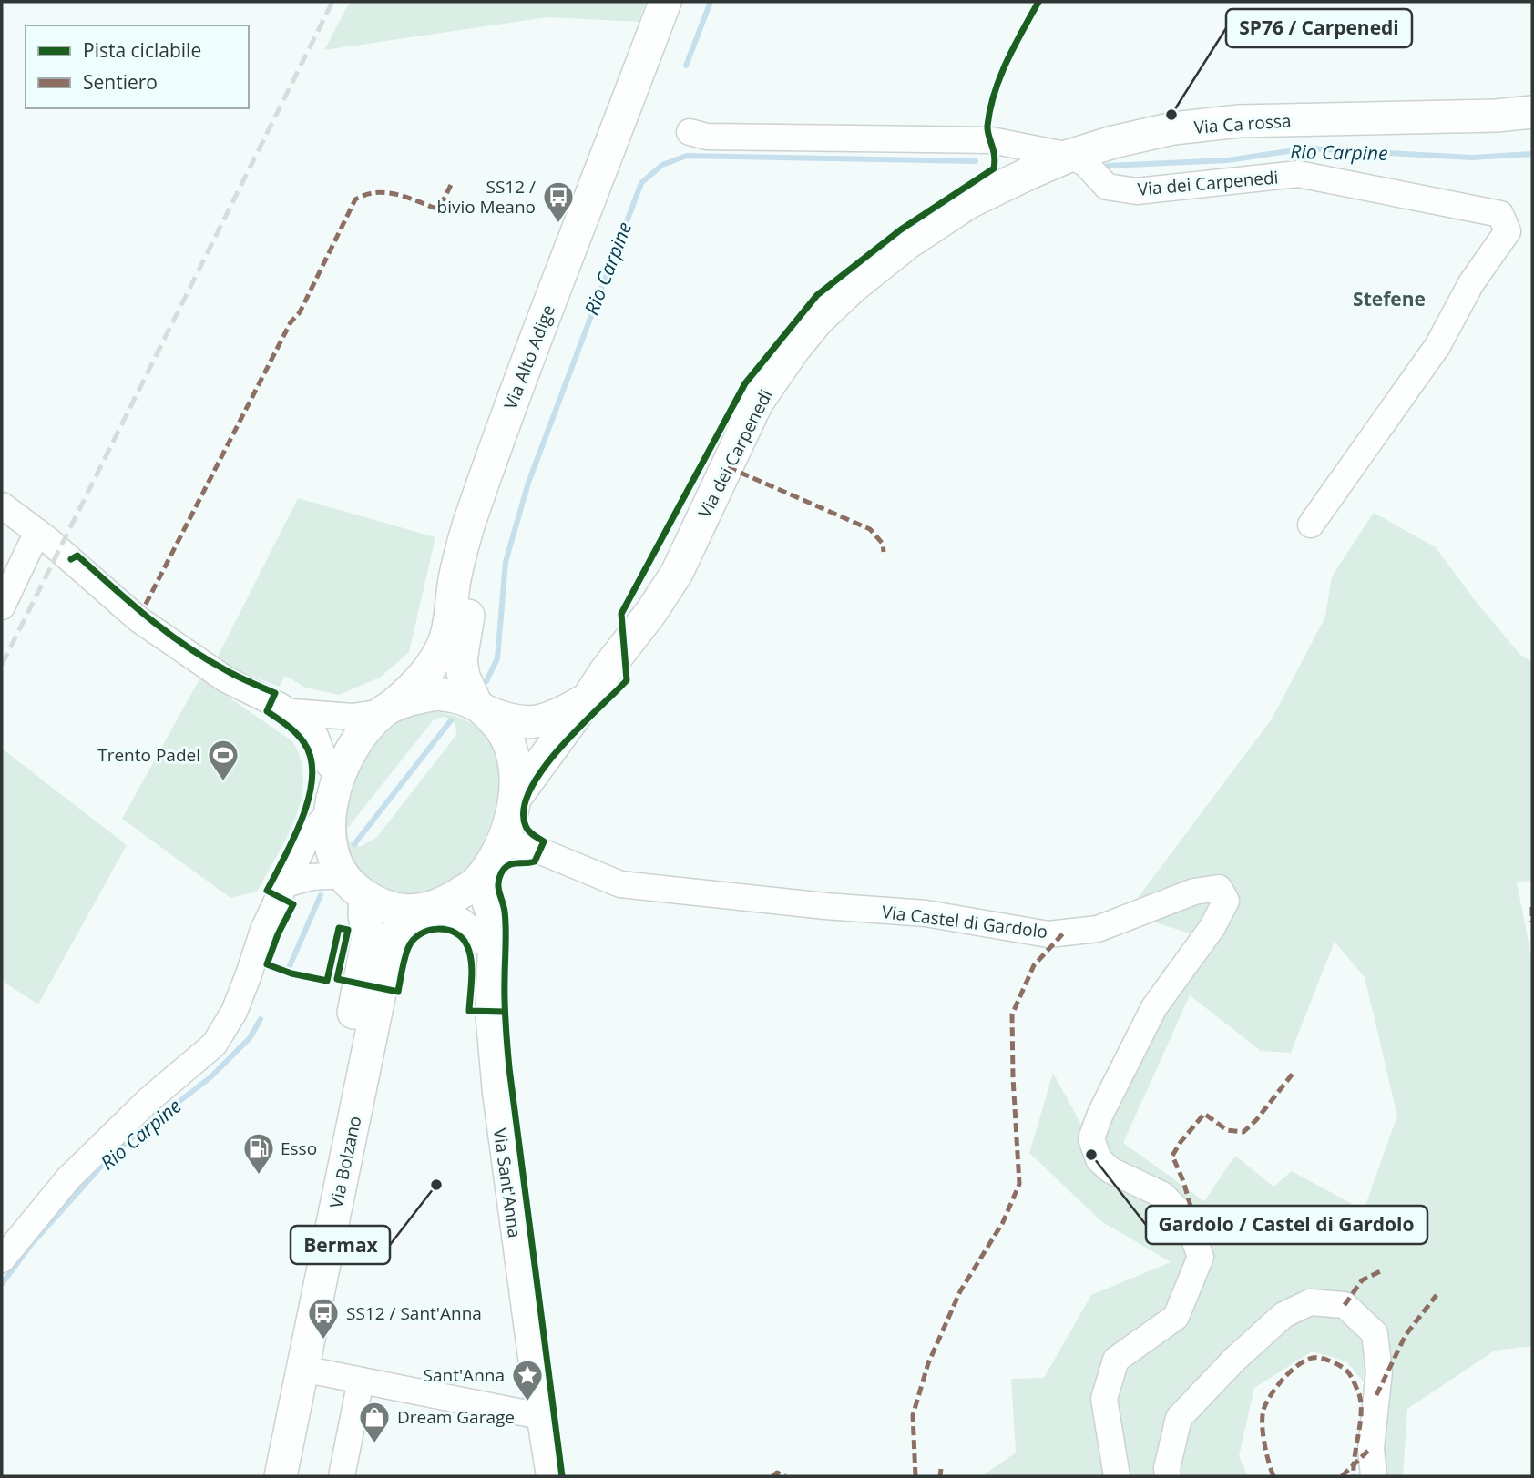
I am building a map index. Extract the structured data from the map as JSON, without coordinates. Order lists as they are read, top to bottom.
{
  "streets": {
    "main road": [
      "Via Ca rossa",
      "Via dei Carpenedi",
      "Via Alto Adige",
      "Via Bolzano"
    ],
    "street": ["Via Castel di Gardolo", "Via Sant'Anna"]
  },
  "crossings": [
    ["Via Ca rossa", "Via dei Carpenedi"],
    ["Via dei Carpenedi", "Via Alto Adige"],
    ["Via dei Carpenedi", "Via Castel di Gardolo"],
    ["Via dei Carpenedi", "Via Bolzano"],
    ["Via dei Carpenedi", "Via Sant'Anna"],
    ["Via Alto Adige", "Via Castel di Gardolo"],
    ["Via Alto Adige", "Via Bolzano"],
    ["Via Alto Adige", "Via Sant'Anna"],
    ["Via Castel di Gardolo", "Via Bolzano"],
    ["Via Castel di Gardolo", "Via Sant'Anna"],
    ["Via Bolzano", "Via Sant'Anna"]
  ],
  "districts": ["Stefene"],
  "water": ["Rio Carpine"],
  "places": {
    "other": ["SP76 / Carpenedi", "Gardolo / Castel di Gardolo", "Bermax"],
    "bus stop": ["SS12 / bivio Meano", "SS12 / Sant'Anna"],
    "sports": ["Trento Padel"],
    "fuel station": ["Esso"],
    "place": ["Sant'Anna"],
    "shop": ["Dream Garage"]
  },
  "legend": ["Pista ciclabile", "Sentiero"]
}
